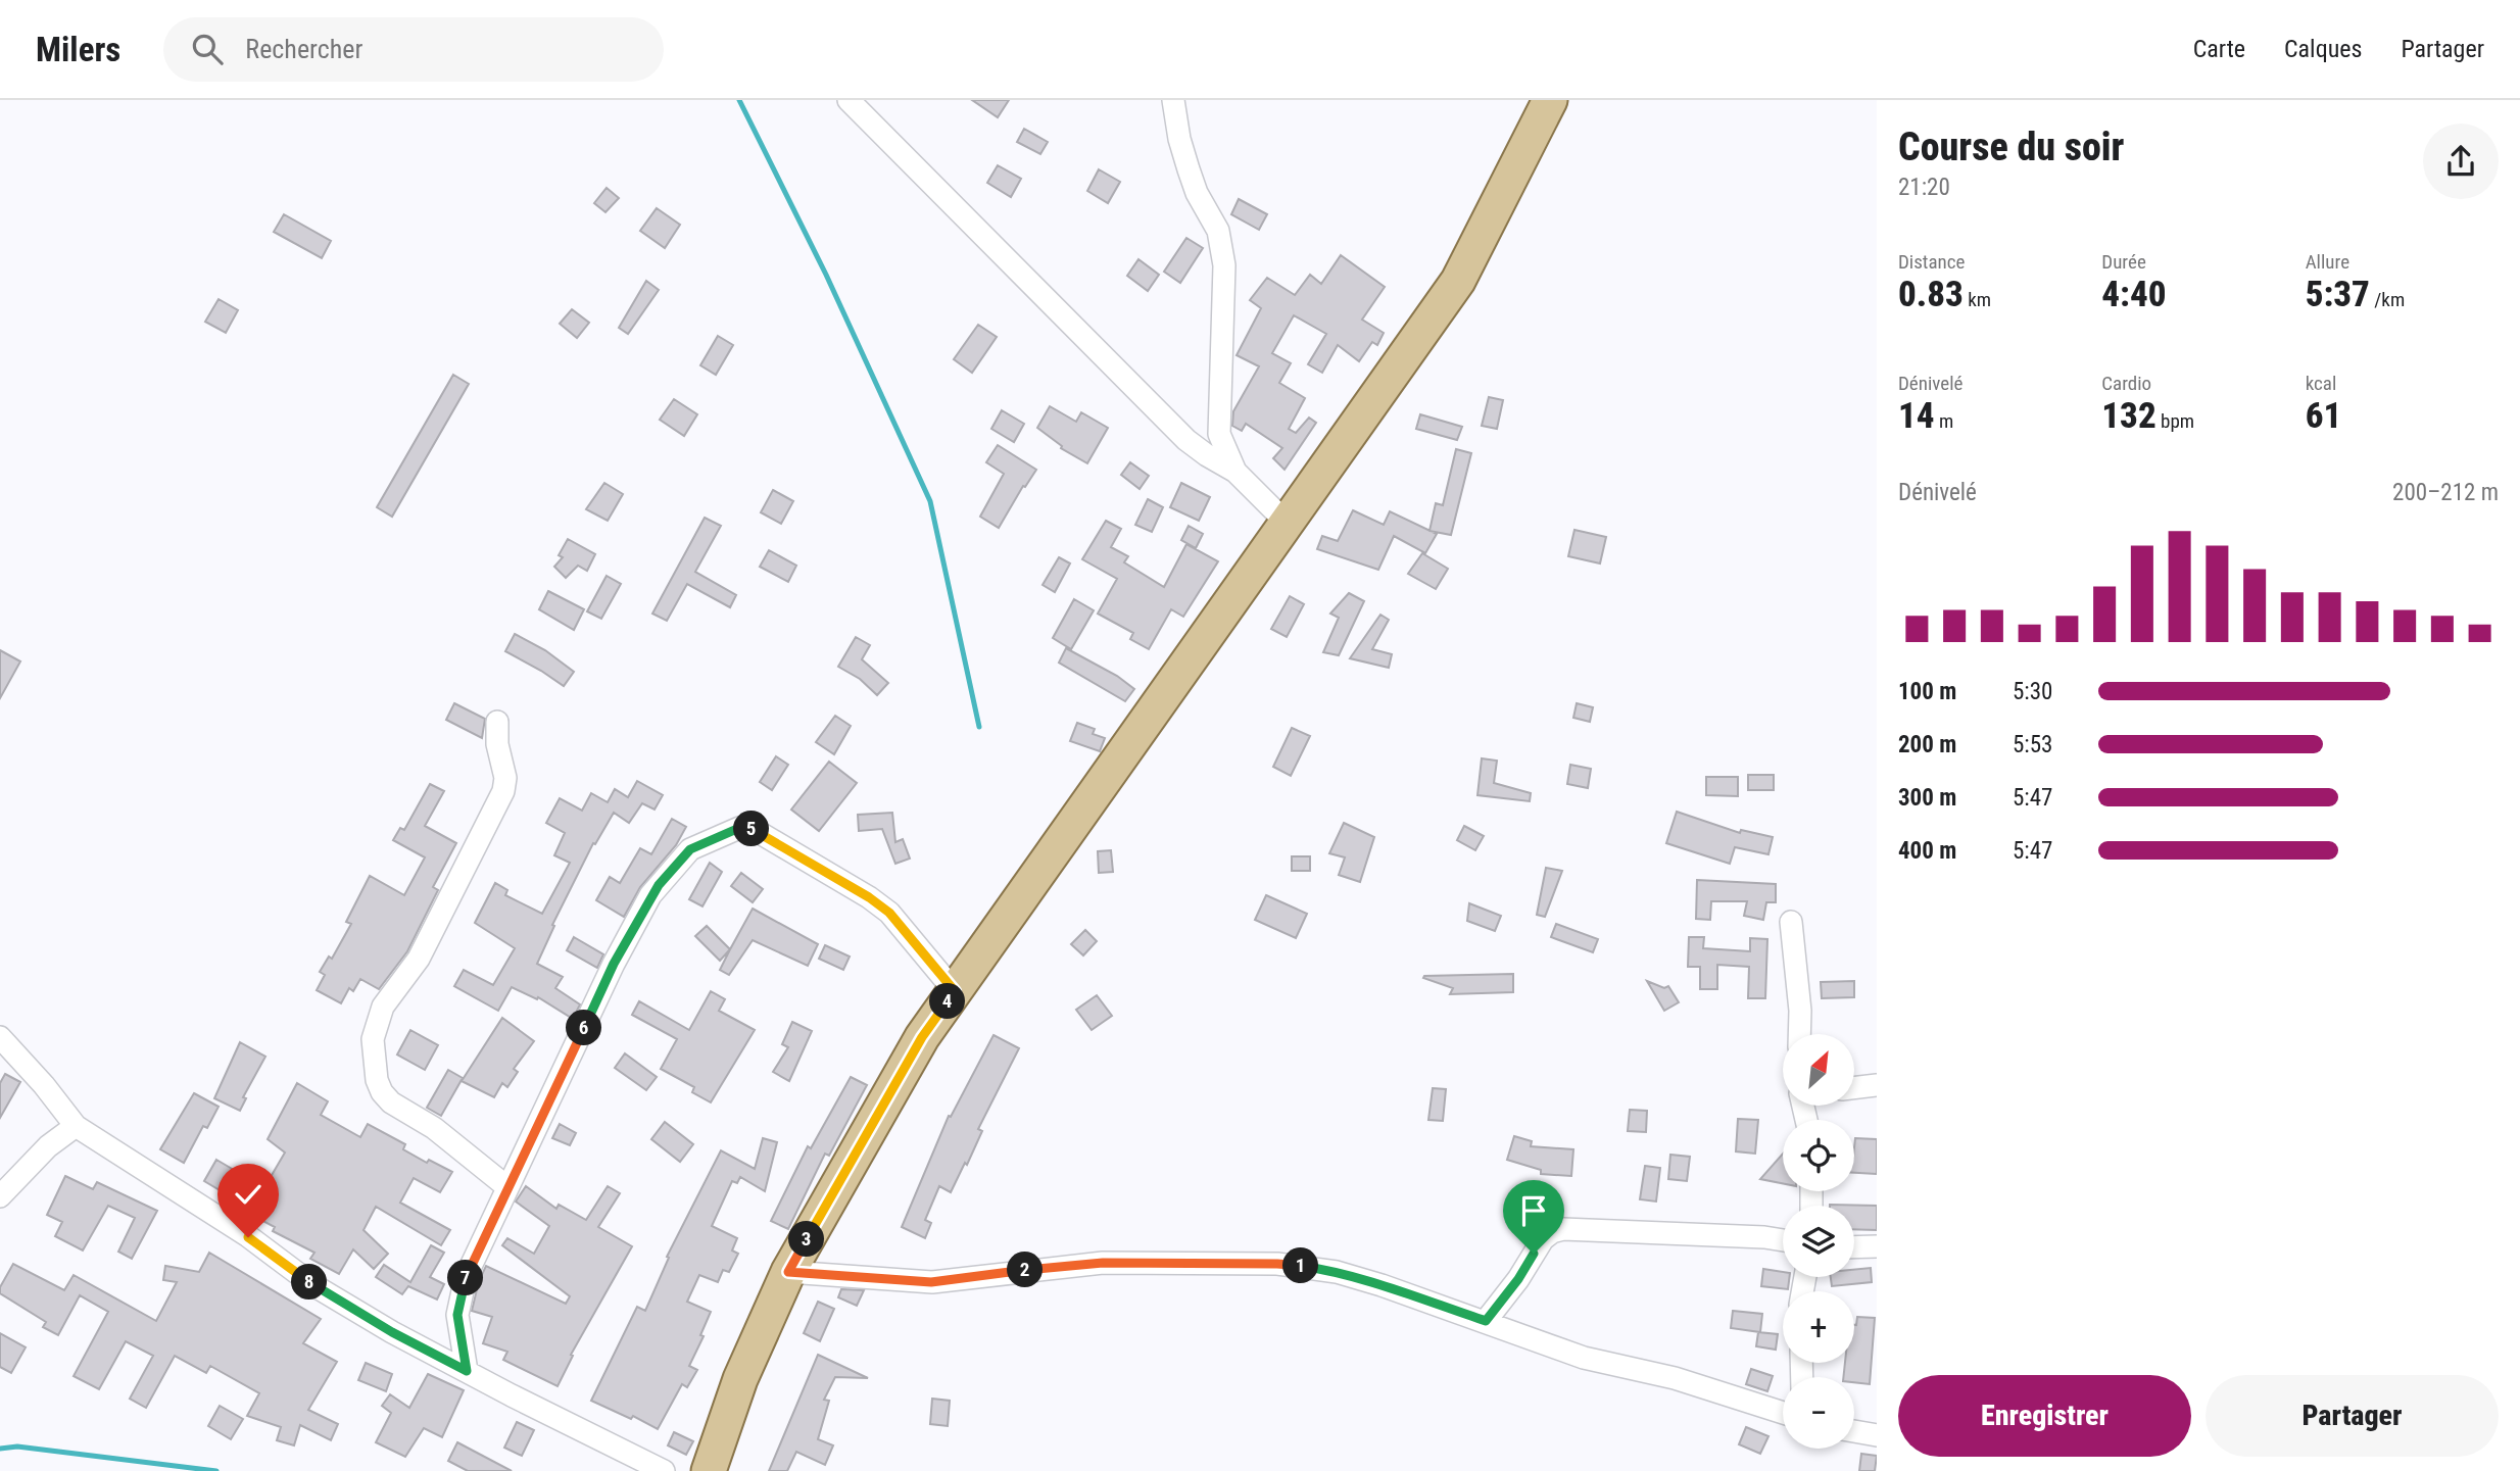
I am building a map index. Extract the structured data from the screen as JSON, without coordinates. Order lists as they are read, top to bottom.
{
  "north": "top right",
  "page": {
    "header": "Milers",
    "search": "Rechercher",
    "nav": ["Carte", "Calques", "Partager"],
    "heading": ["Course du soir", "21:20"],
    "stats": [
      ["Distance", "0.83 km"],
      ["Durée", "4:40"],
      ["Allure", "5:37 /km"],
      ["Dénivelé", "14 m"],
      ["Cardio", "132 bpm"],
      ["kcal", "61"]
    ],
    "chart": ["Dénivelé", "200–212 m"],
    "list": [
      {
        "name": "100 m",
        "note": "5:30"
      },
      {
        "name": "200 m",
        "note": "5:53"
      },
      {
        "name": "300 m",
        "note": "5:47"
      },
      {
        "name": "400 m",
        "note": "5:47"
      }
    ],
    "pins": [
      "5",
      "4",
      "6",
      "3",
      "1",
      "2",
      "7",
      "8"
    ],
    "map_buttons": ["+", "−"],
    "buttons": ["Enregistrer", "Partager"]
  }
}
